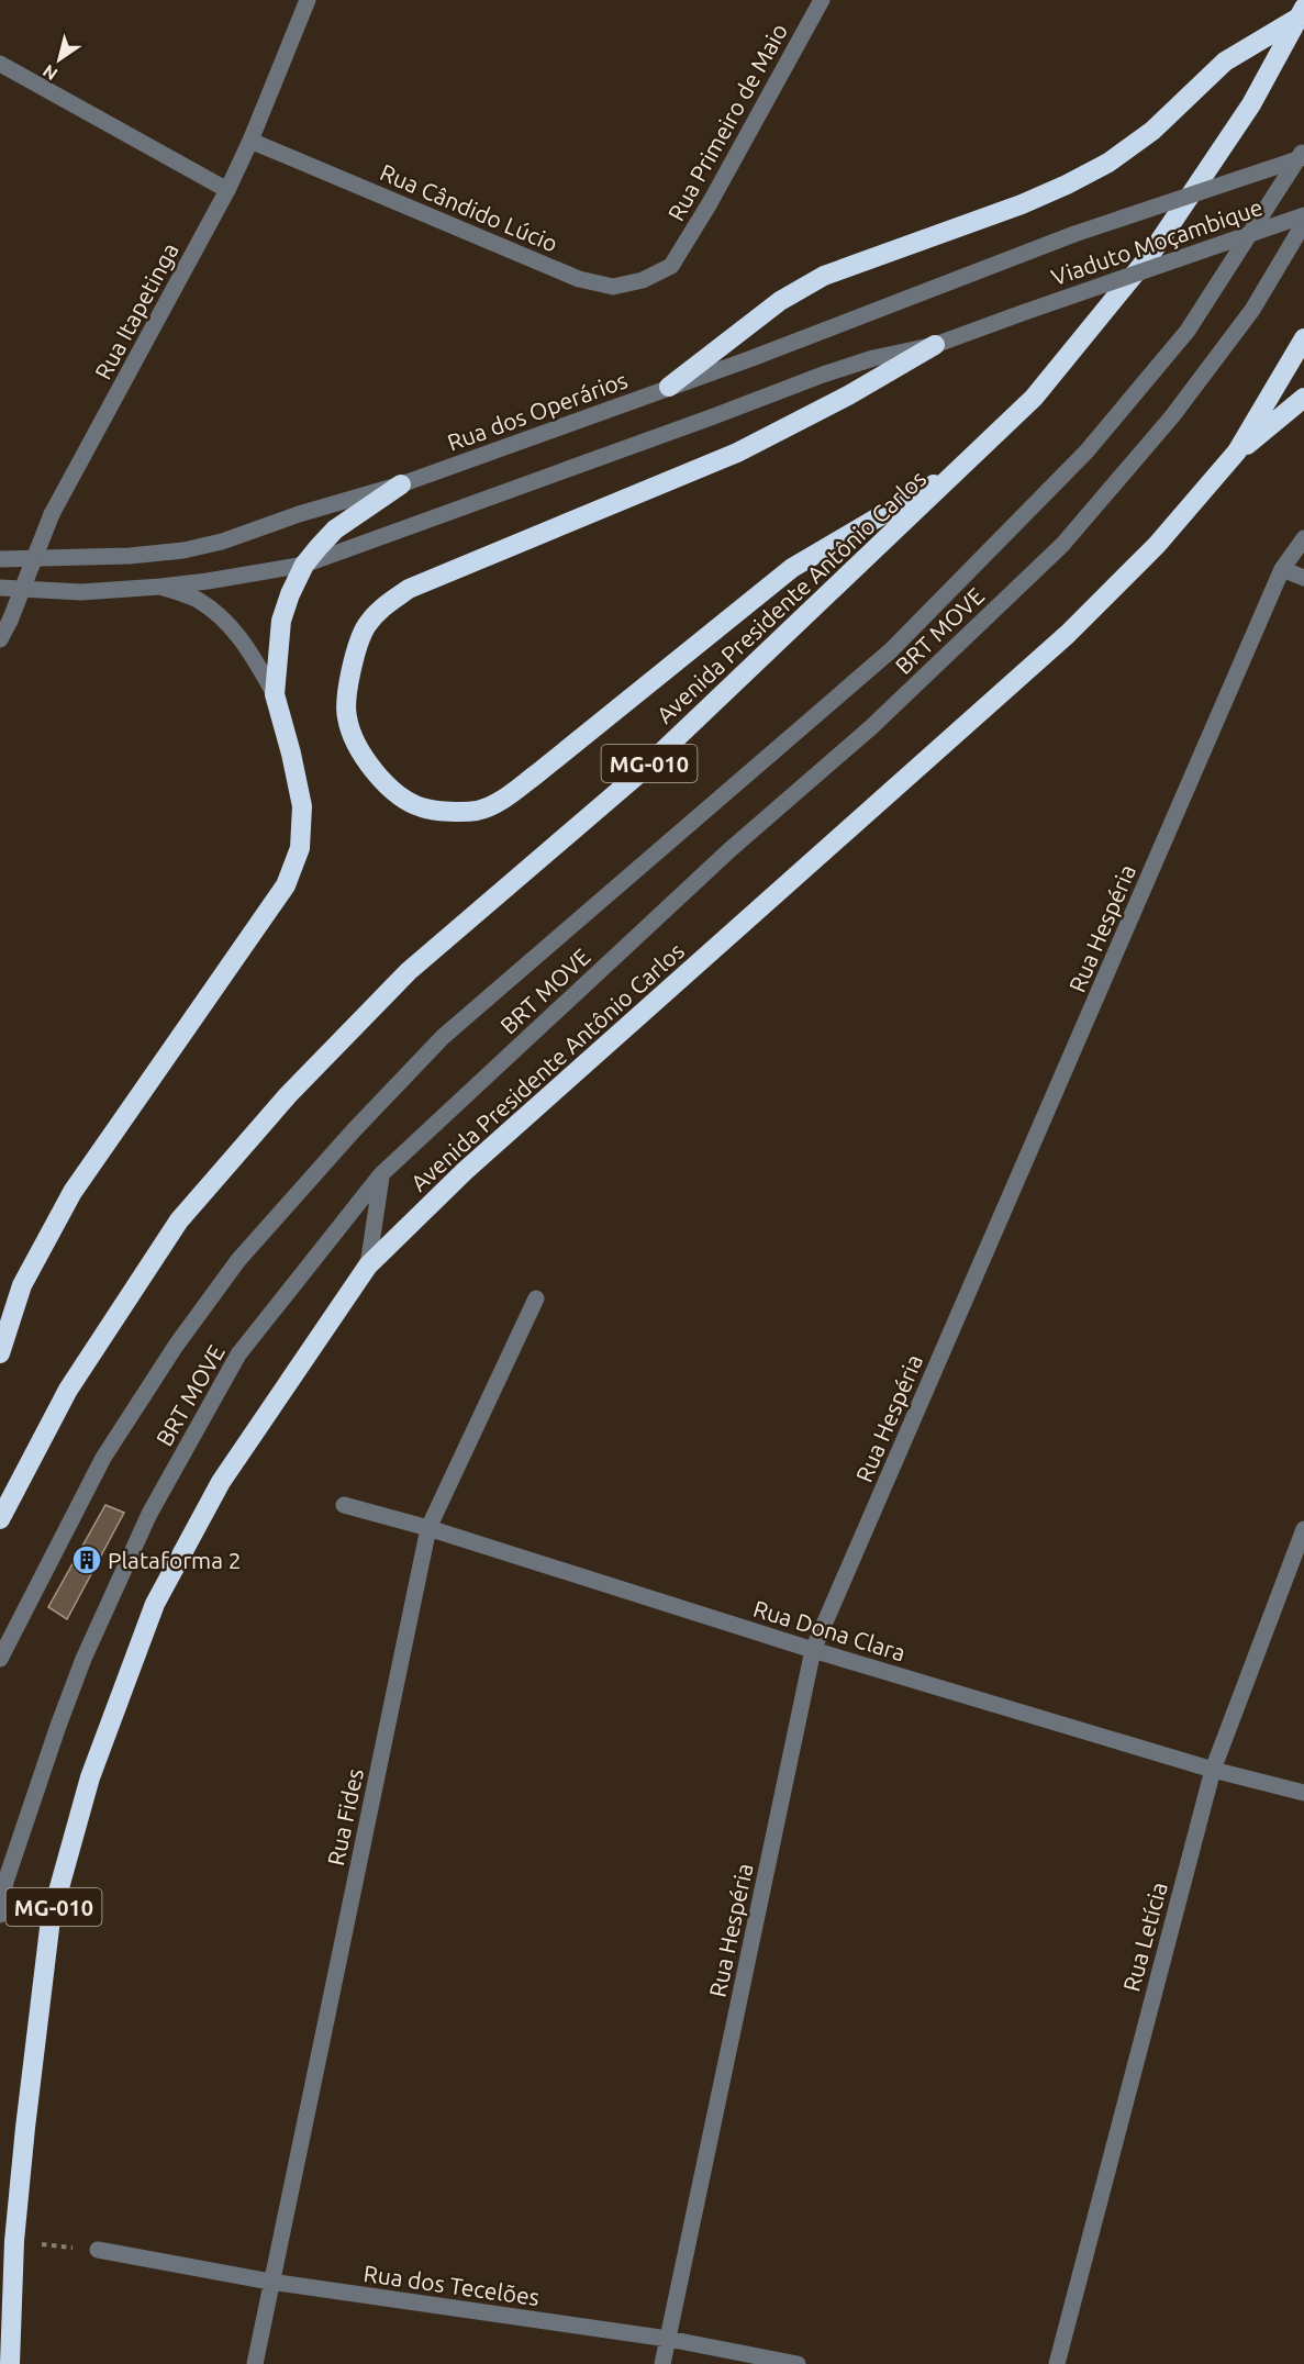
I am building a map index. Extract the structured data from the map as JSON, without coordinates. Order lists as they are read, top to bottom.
{
  "streets": {
    "highway": ["Avenida Presidente Antônio Carlos", "MG-010"],
    "street": [
      "Rua Primeiro de Maio",
      "Rua Cândido Lúcio",
      "Viaduto Moçambique",
      "Rua Itapetinga",
      "Rua dos Operários",
      "BRT MOVE",
      "Rua Hespéria",
      "Rua Dona Clara",
      "Rua Fides",
      "Rua Letícia",
      "Rua dos Tecelões"
    ]
  },
  "crossings": [
    ["Rua Primeiro de Maio", "Rua Cândido Lúcio"],
    ["Rua Cândido Lúcio", "Rua Itapetinga"],
    ["Viaduto Moçambique", "Rua dos Operários"],
    ["Avenida Presidente Antônio Carlos", "BRT MOVE"],
    ["Rua Hespéria", "Rua Dona Clara"],
    ["Rua Hespéria", "Rua dos Tecelões"],
    ["Rua Dona Clara", "Rua Fides"],
    ["Rua Dona Clara", "Rua Letícia"],
    ["Rua Fides", "Rua dos Tecelões"]
  ],
  "places": {
    "building": ["Plataforma 2"]
  },
  "north": "bottom left"
}
